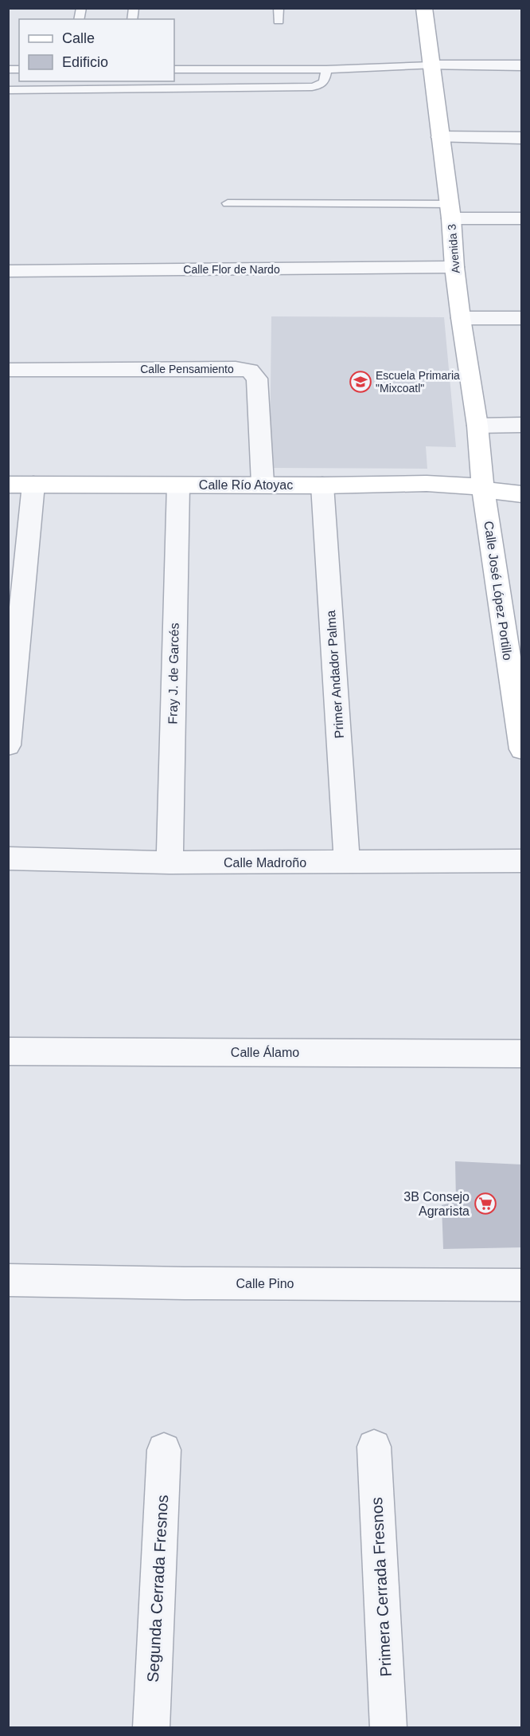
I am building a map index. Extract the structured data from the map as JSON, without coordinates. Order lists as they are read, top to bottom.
{
  "streets": {
    "street": [
      "Avenida 3",
      "Calle Flor de Nardo",
      "Calle Pensamiento",
      "Calle Río Atoyac",
      "Calle José López Portillo",
      "Fray J. de Garcés",
      "Primer Andador Palma",
      "Calle Madroño",
      "Calle Álamo",
      "Calle Pino",
      "Primera Cerrada Fresnos",
      "Segunda Cerrada Fresnos"
    ]
  },
  "crossings": [
    ["Avenida 3", "Calle Flor de Nardo"],
    ["Avenida 3", "Calle Río Atoyac"],
    ["Avenida 3", "Calle José López Portillo"],
    ["Calle Pensamiento", "Calle Río Atoyac"],
    ["Calle Río Atoyac", "Calle José López Portillo"],
    ["Calle Río Atoyac", "Fray J. de Garcés"],
    ["Calle Río Atoyac", "Primer Andador Palma"],
    ["Fray J. de Garcés", "Calle Madroño"],
    ["Primer Andador Palma", "Calle Madroño"]
  ],
  "places": {
    "school or university": ["Escuela Primaria \"Mixcoatl\""],
    "supermarket": ["3B Consejo Agrarista"]
  },
  "legend": ["Calle", "Edificio"]
}
